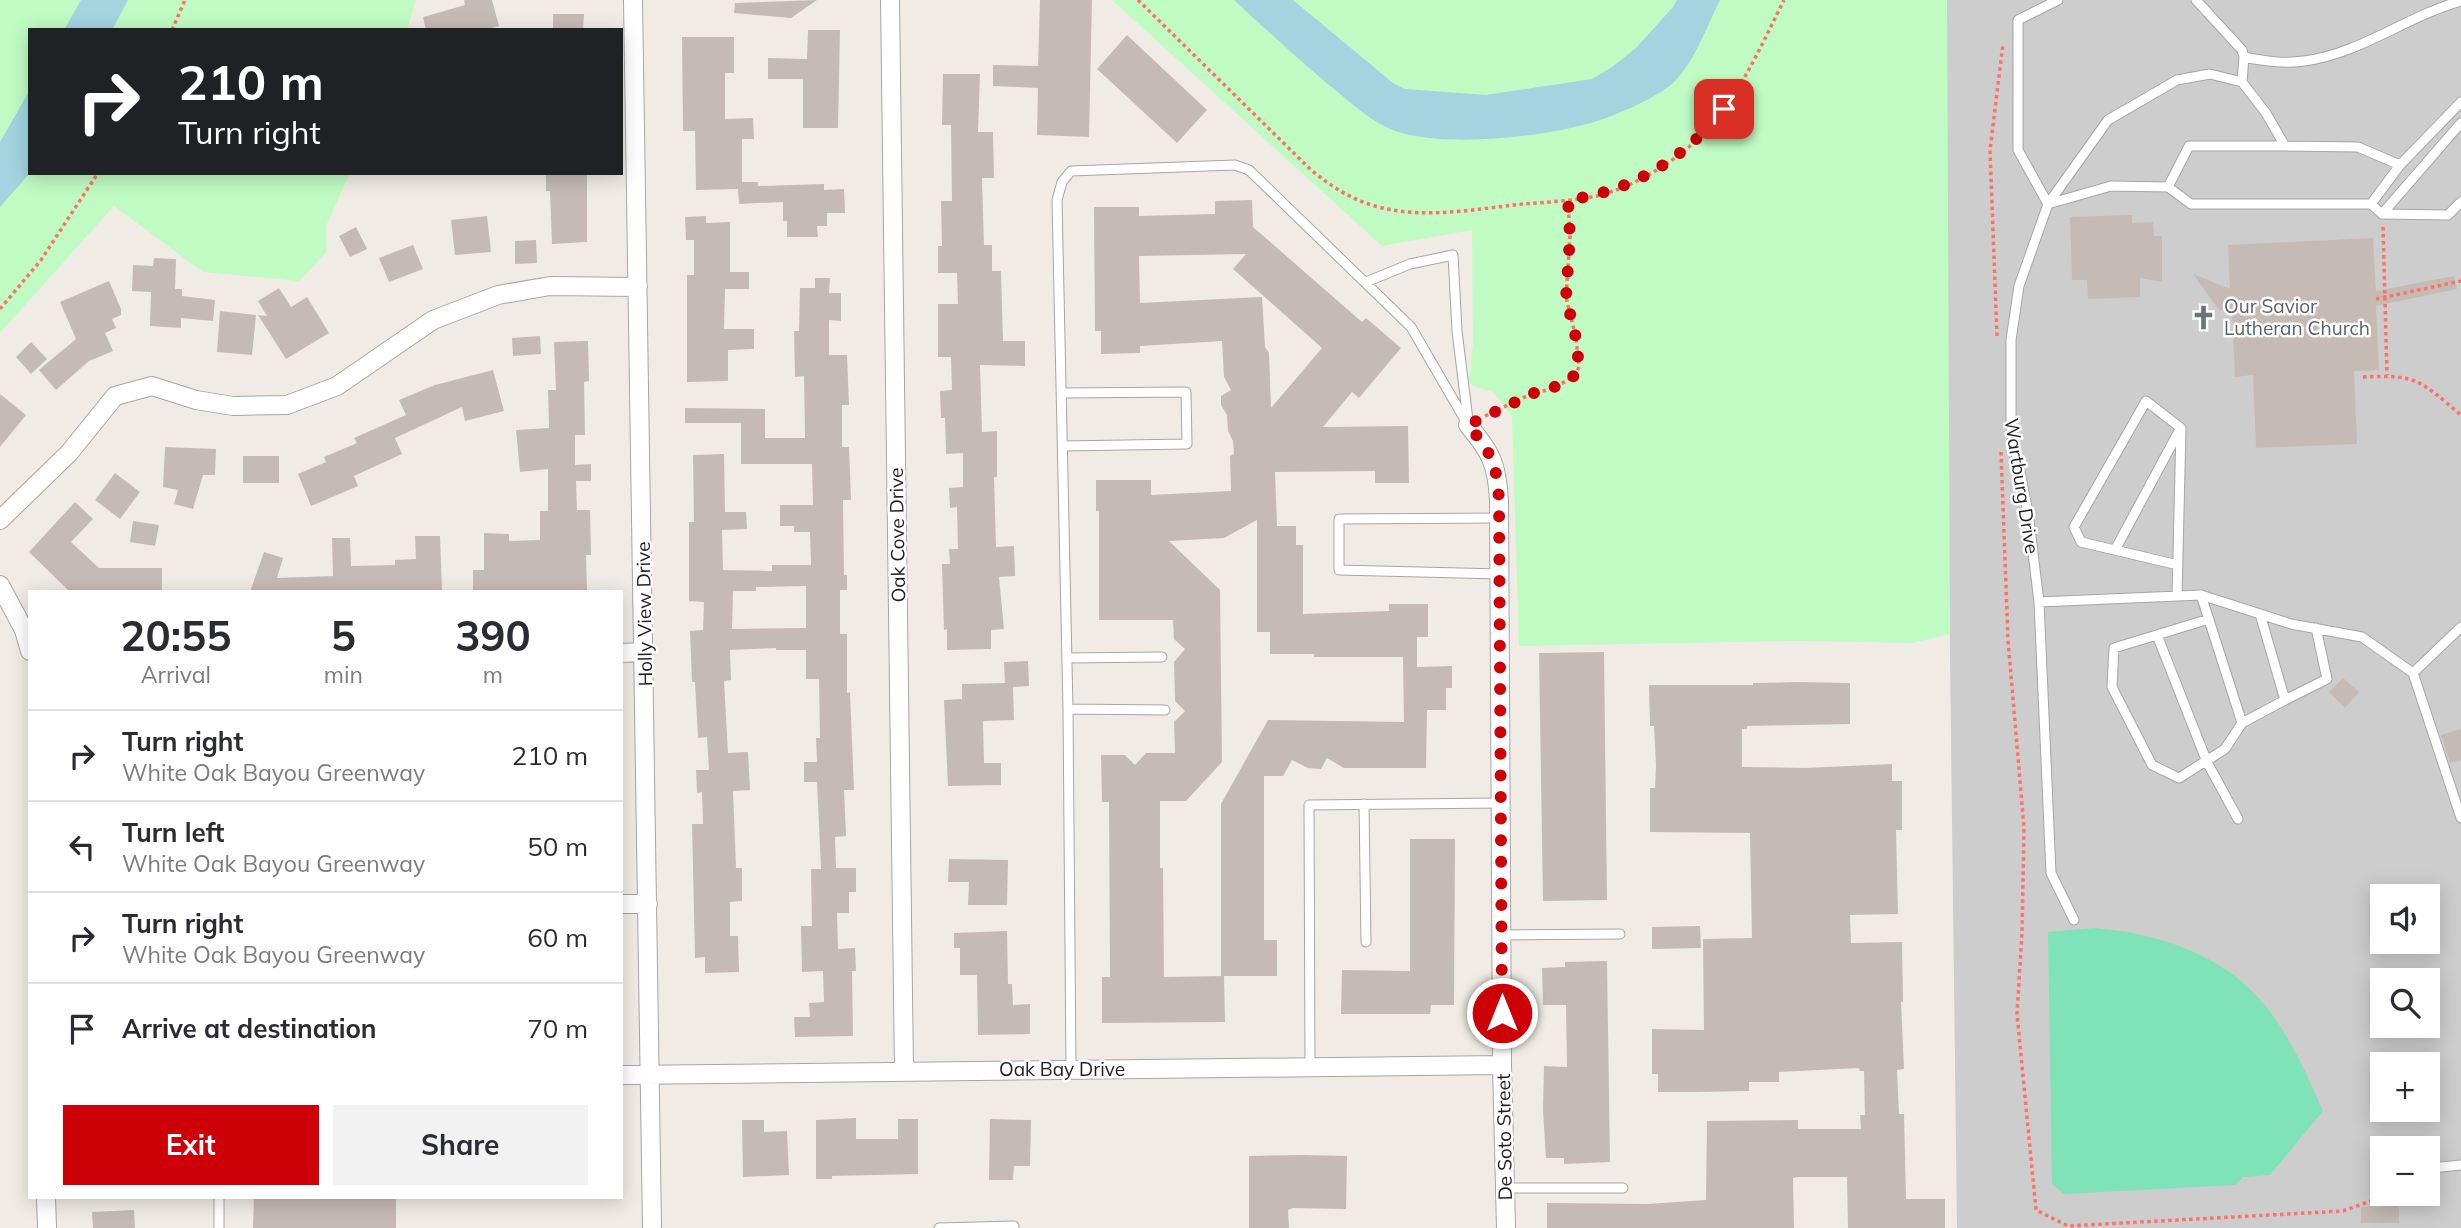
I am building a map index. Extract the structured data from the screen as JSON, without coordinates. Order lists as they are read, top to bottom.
{
  "streets": {
    "street": [
      "Oak Cove Drive",
      "Holly View Drive",
      "Oak Bay Drive",
      "De Soto Street"
    ],
    "lane": ["Wartburg Drive"]
  },
  "crossings": [
    ["Oak Cove Drive", "Oak Bay Drive"],
    ["Holly View Drive", "Oak Bay Drive"],
    ["Oak Bay Drive", "De Soto Street"]
  ],
  "places": {
    "church": ["Our Savior Lutheran Church"]
  },
  "page": {
    "turn": ["210 m", "Turn right"],
    "eta": [
      "20:55",
      "Arrival",
      "5",
      "min",
      "390",
      "m"
    ],
    "list": [
      {
        "name": "Turn right",
        "note": "White Oak Bayou Greenway",
        "value": "210 m"
      },
      {
        "name": "Turn left",
        "note": "White Oak Bayou Greenway",
        "value": "50 m"
      },
      {
        "name": "Turn right",
        "note": "White Oak Bayou Greenway",
        "value": "60 m"
      },
      {
        "name": "Arrive at destination",
        "value": "70 m"
      }
    ],
    "map_buttons": ["+", "−"],
    "buttons": ["Exit", "Share"]
  }
}
